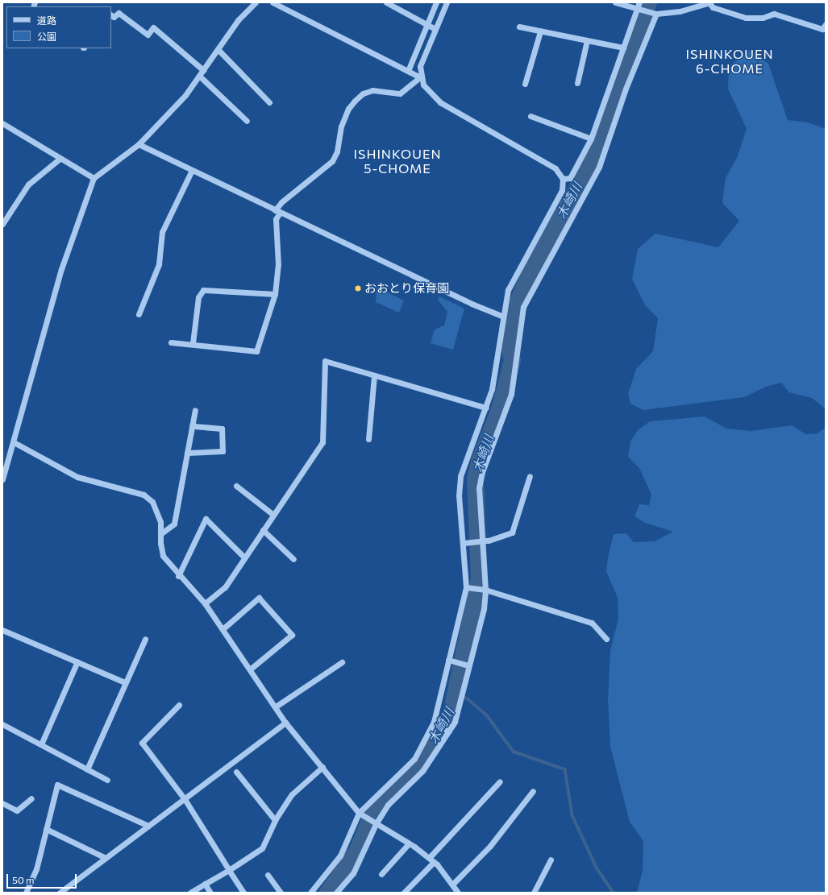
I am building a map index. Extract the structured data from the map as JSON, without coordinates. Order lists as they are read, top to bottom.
{
  "districts": ["ISHINKOUEN 6-CHOME", "ISHINKOUEN 5-CHOME"],
  "water": ["木崎川"],
  "places": ["おおとり保育園"],
  "legend": ["道路", "公園"],
  "scale_bar": "50 m"
}
